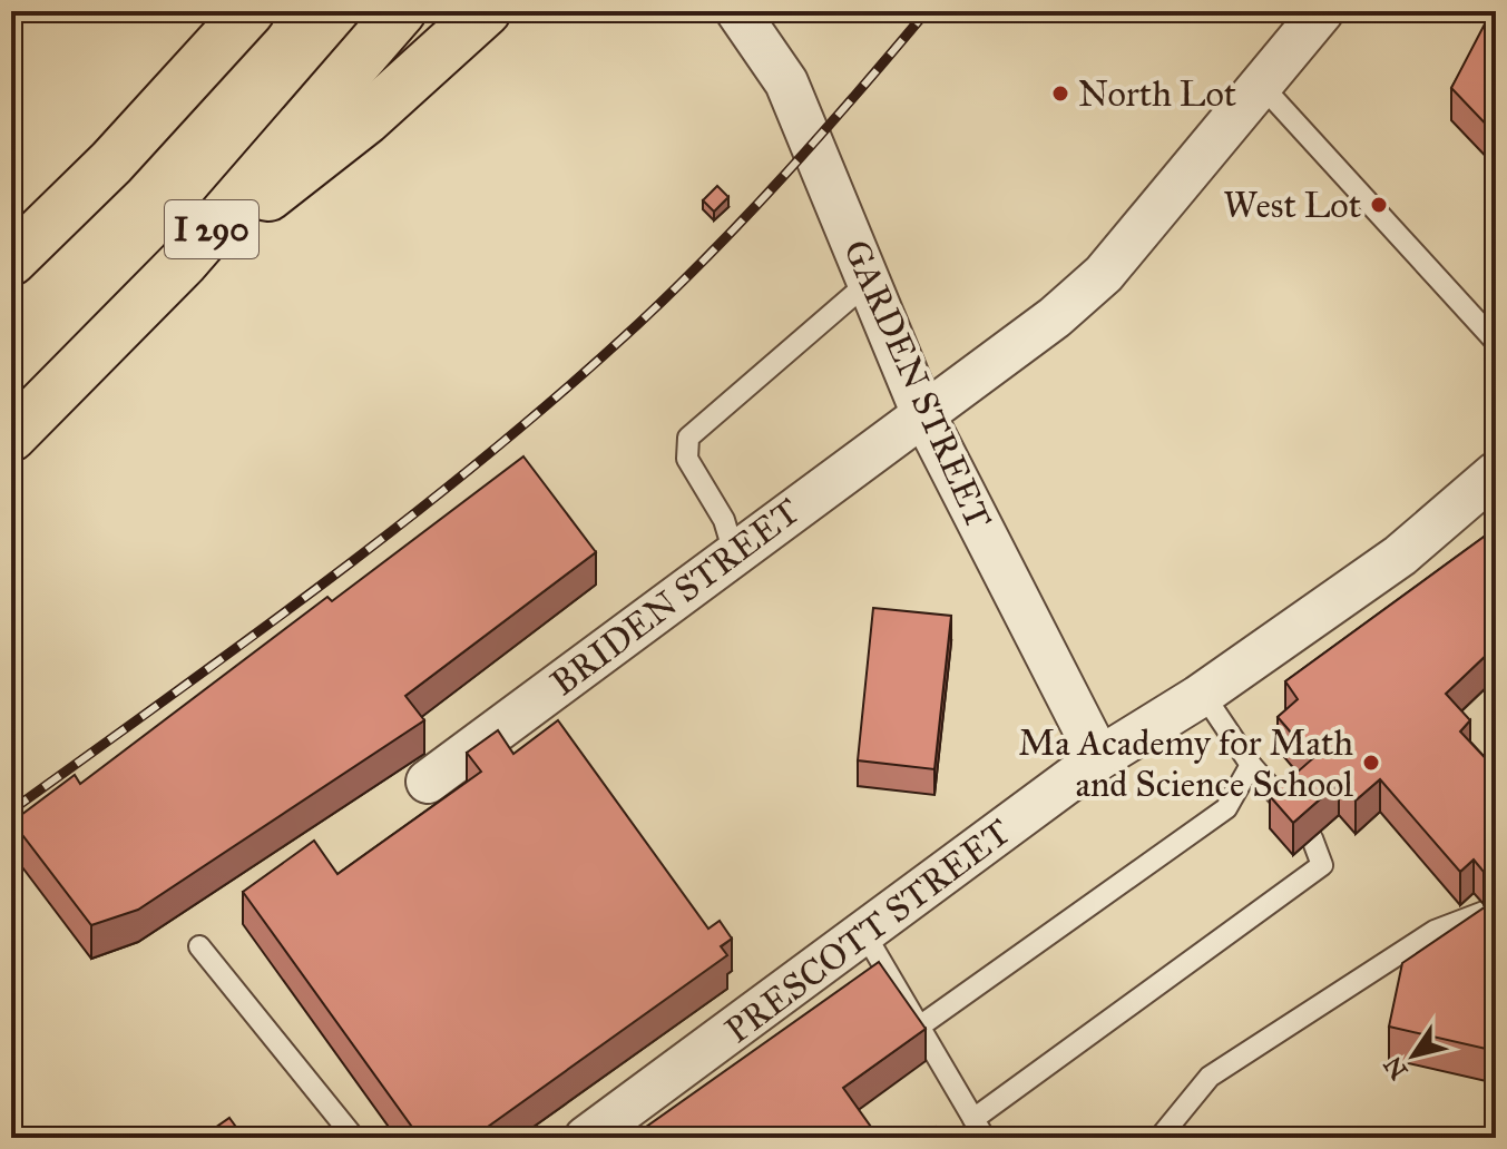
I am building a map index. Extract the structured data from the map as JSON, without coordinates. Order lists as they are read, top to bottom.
{
  "streets": {
    "highway": ["I 290"],
    "street": ["GARDEN STREET", "BRIDEN STREET", "PRESCOTT STREET"]
  },
  "crossings": [
    ["GARDEN STREET", "BRIDEN STREET"],
    ["GARDEN STREET", "PRESCOTT STREET"]
  ],
  "places": ["North Lot", "West Lot", "Ma Academy for Math and Science School"],
  "north": "bottom left"
}
